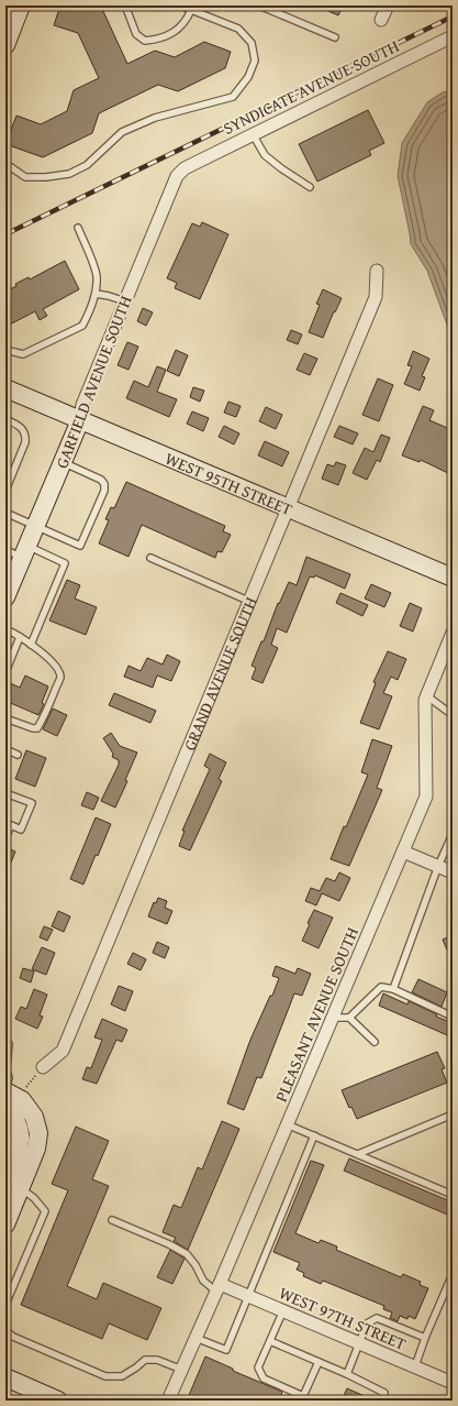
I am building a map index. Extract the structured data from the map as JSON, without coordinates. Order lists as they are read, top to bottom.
{
  "streets": {
    "street": [
      "SYNDICATE AVENUE SOUTH",
      "GARFIELD AVENUE SOUTH",
      "WEST 95TH STREET",
      "GRAND AVENUE SOUTH",
      "PLEASANT AVENUE SOUTH",
      "WEST 97TH STREET"
    ]
  },
  "crossings": [
    ["SYNDICATE AVENUE SOUTH", "GARFIELD AVENUE SOUTH"],
    ["GARFIELD AVENUE SOUTH", "WEST 95TH STREET"],
    ["WEST 95TH STREET", "GRAND AVENUE SOUTH"],
    ["PLEASANT AVENUE SOUTH", "WEST 97TH STREET"]
  ]
}
